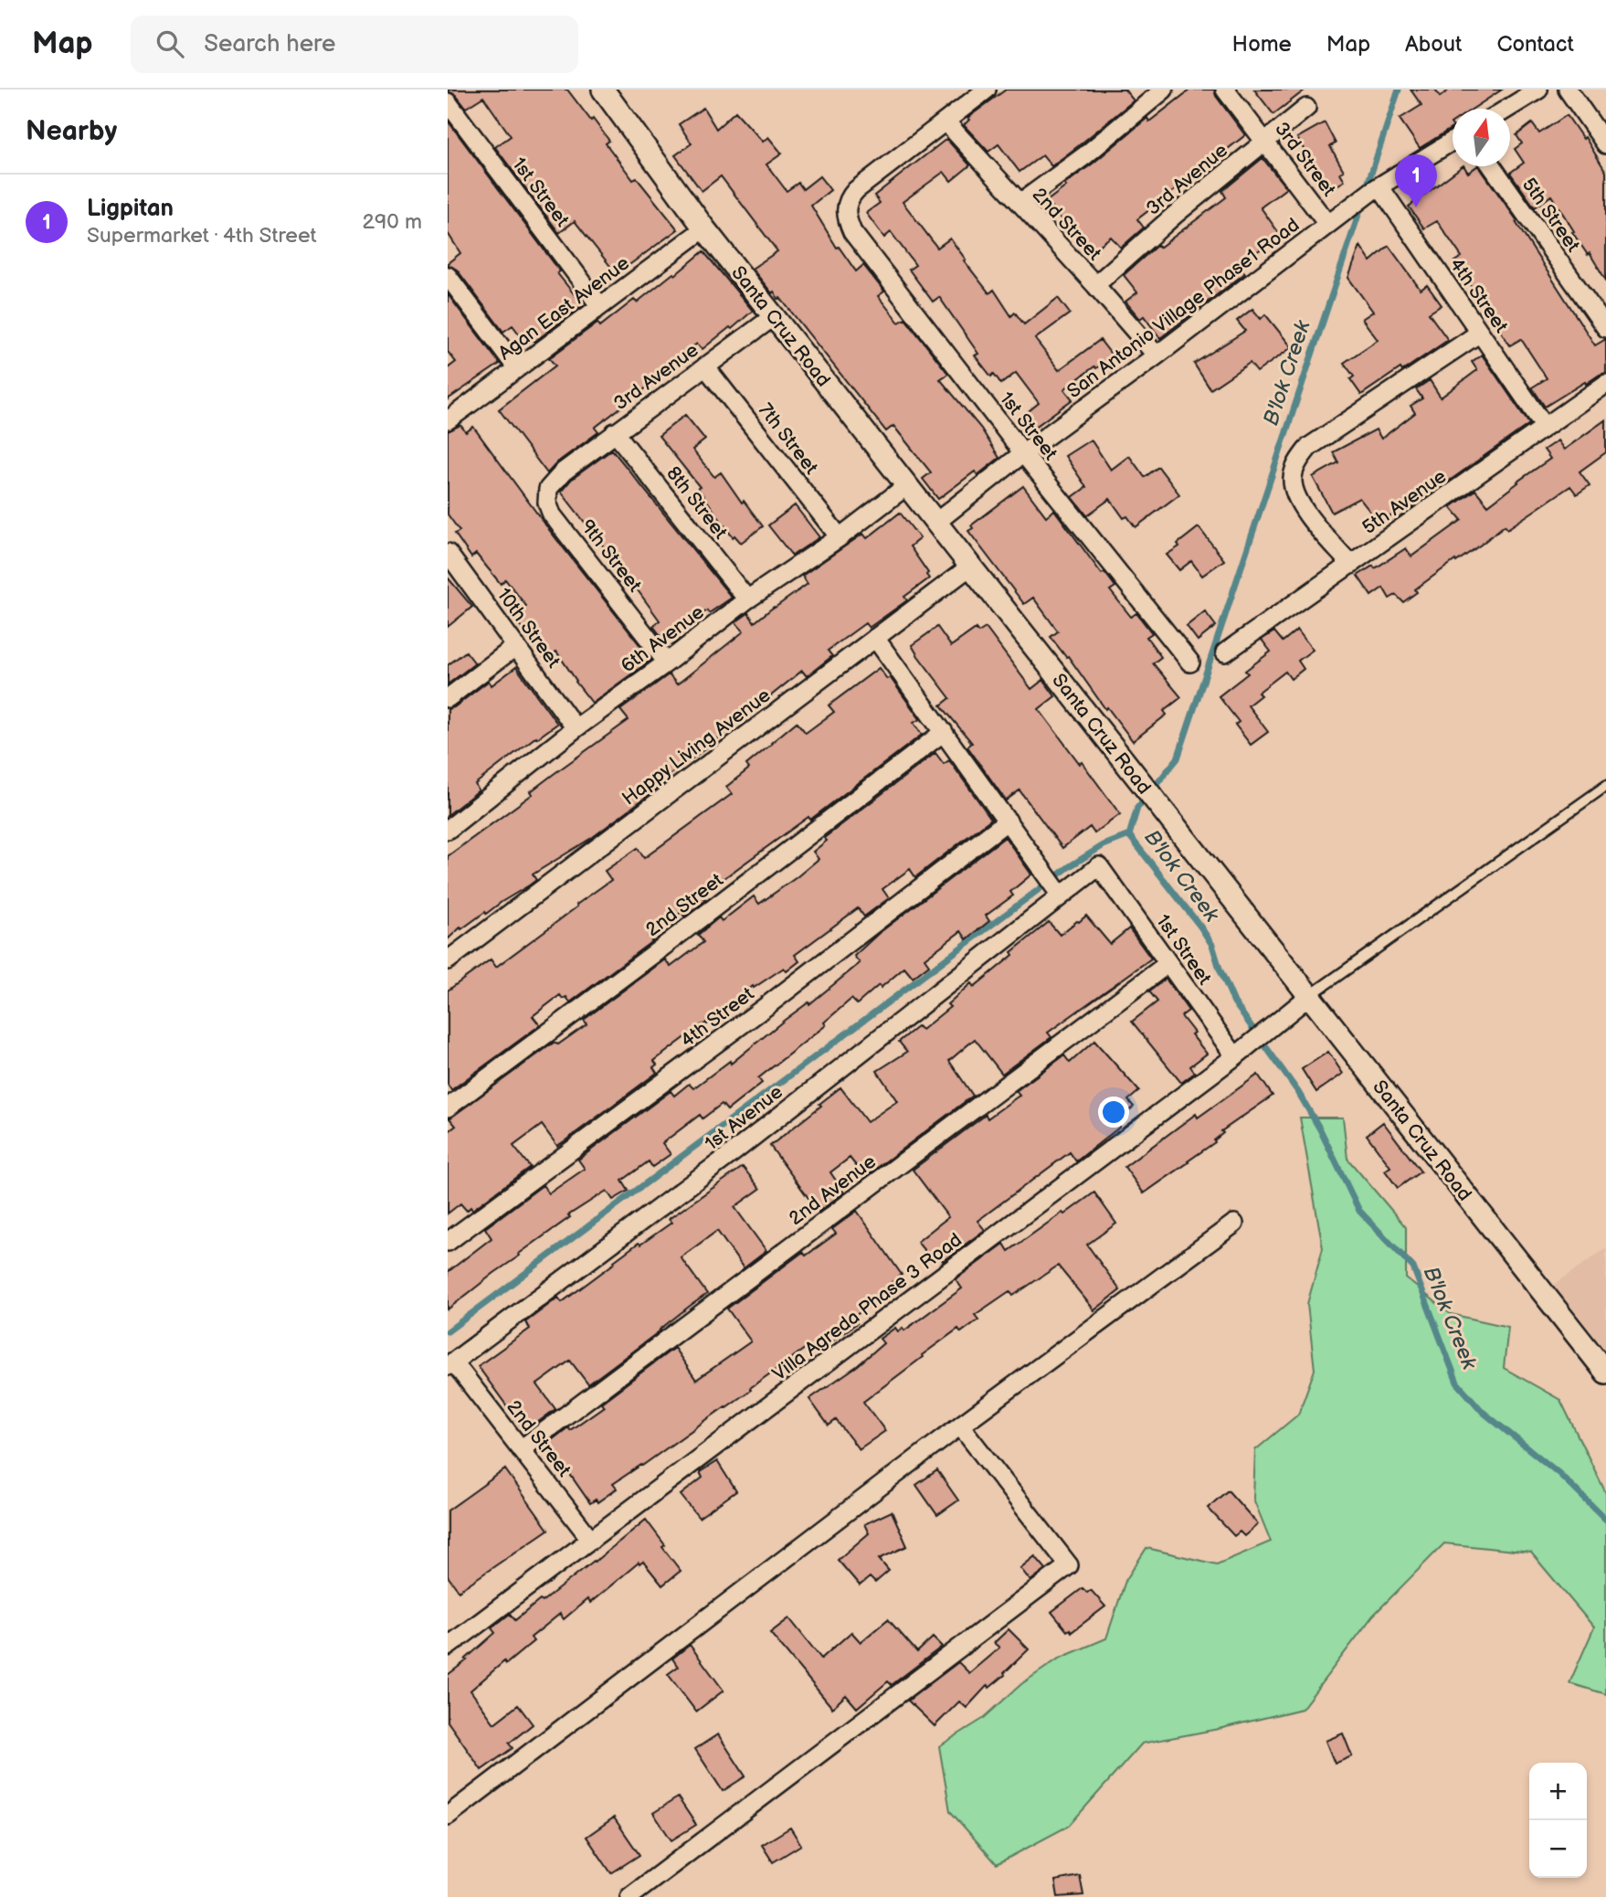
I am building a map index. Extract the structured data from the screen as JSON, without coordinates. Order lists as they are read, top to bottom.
{
  "streets": {
    "street": [
      "3rd Street",
      "3rd Avenue",
      "1st Street",
      "5th Street",
      "2nd Street",
      "4th Street",
      "Agan East Avenue",
      "San Antonio Village Phase1 Road",
      "Santa Cruz Road",
      "7th Street",
      "5th Avenue",
      "8th Street",
      "9th Street",
      "10th Street",
      "6th Avenue",
      "Happy Living Avenue",
      "1st Avenue",
      "2nd Avenue",
      "Villa Agreda Phase 3 Road"
    ]
  },
  "crossings": [
    ["3rd Street", "3rd Avenue"],
    ["3rd Street", "San Antonio Village Phase1 Road"],
    ["3rd Avenue", "2nd Street"],
    ["3rd Avenue", "Santa Cruz Road"],
    ["3rd Avenue", "7th Street"],
    ["3rd Avenue", "8th Street"],
    ["3rd Avenue", "9th Street"],
    ["1st Street", "2nd Street"],
    ["1st Street", "Agan East Avenue"],
    ["1st Street", "San Antonio Village Phase1 Road"],
    ["1st Street", "1st Avenue"],
    ["1st Street", "2nd Avenue"],
    ["1st Street", "Villa Agreda Phase 3 Road"],
    ["2nd Street", "San Antonio Village Phase1 Road"],
    ["2nd Street", "1st Avenue"],
    ["2nd Street", "2nd Avenue"],
    ["2nd Street", "Villa Agreda Phase 3 Road"],
    ["4th Street", "San Antonio Village Phase1 Road"],
    ["4th Street", "5th Avenue"],
    ["Agan East Avenue", "Santa Cruz Road"],
    ["San Antonio Village Phase1 Road", "Santa Cruz Road"],
    ["Santa Cruz Road", "6th Avenue"],
    ["Santa Cruz Road", "Happy Living Avenue"],
    ["Santa Cruz Road", "Villa Agreda Phase 3 Road"],
    ["7th Street", "6th Avenue"],
    ["8th Street", "6th Avenue"],
    ["9th Street", "6th Avenue"],
    ["10th Street", "6th Avenue"]
  ],
  "water": ["B'lok Creek"],
  "north": "top",
  "page": {
    "header": "Map",
    "search": "Search here",
    "nav": [
      "Home",
      "Map",
      "About",
      "Contact"
    ],
    "heading": "Nearby",
    "pins": "1",
    "list": [
      {
        "mark": "1",
        "name": "Ligpitan",
        "note": "Supermarket · 4th Street",
        "value": "290 m"
      }
    ],
    "map_buttons": ["+", "−"]
  }
}
